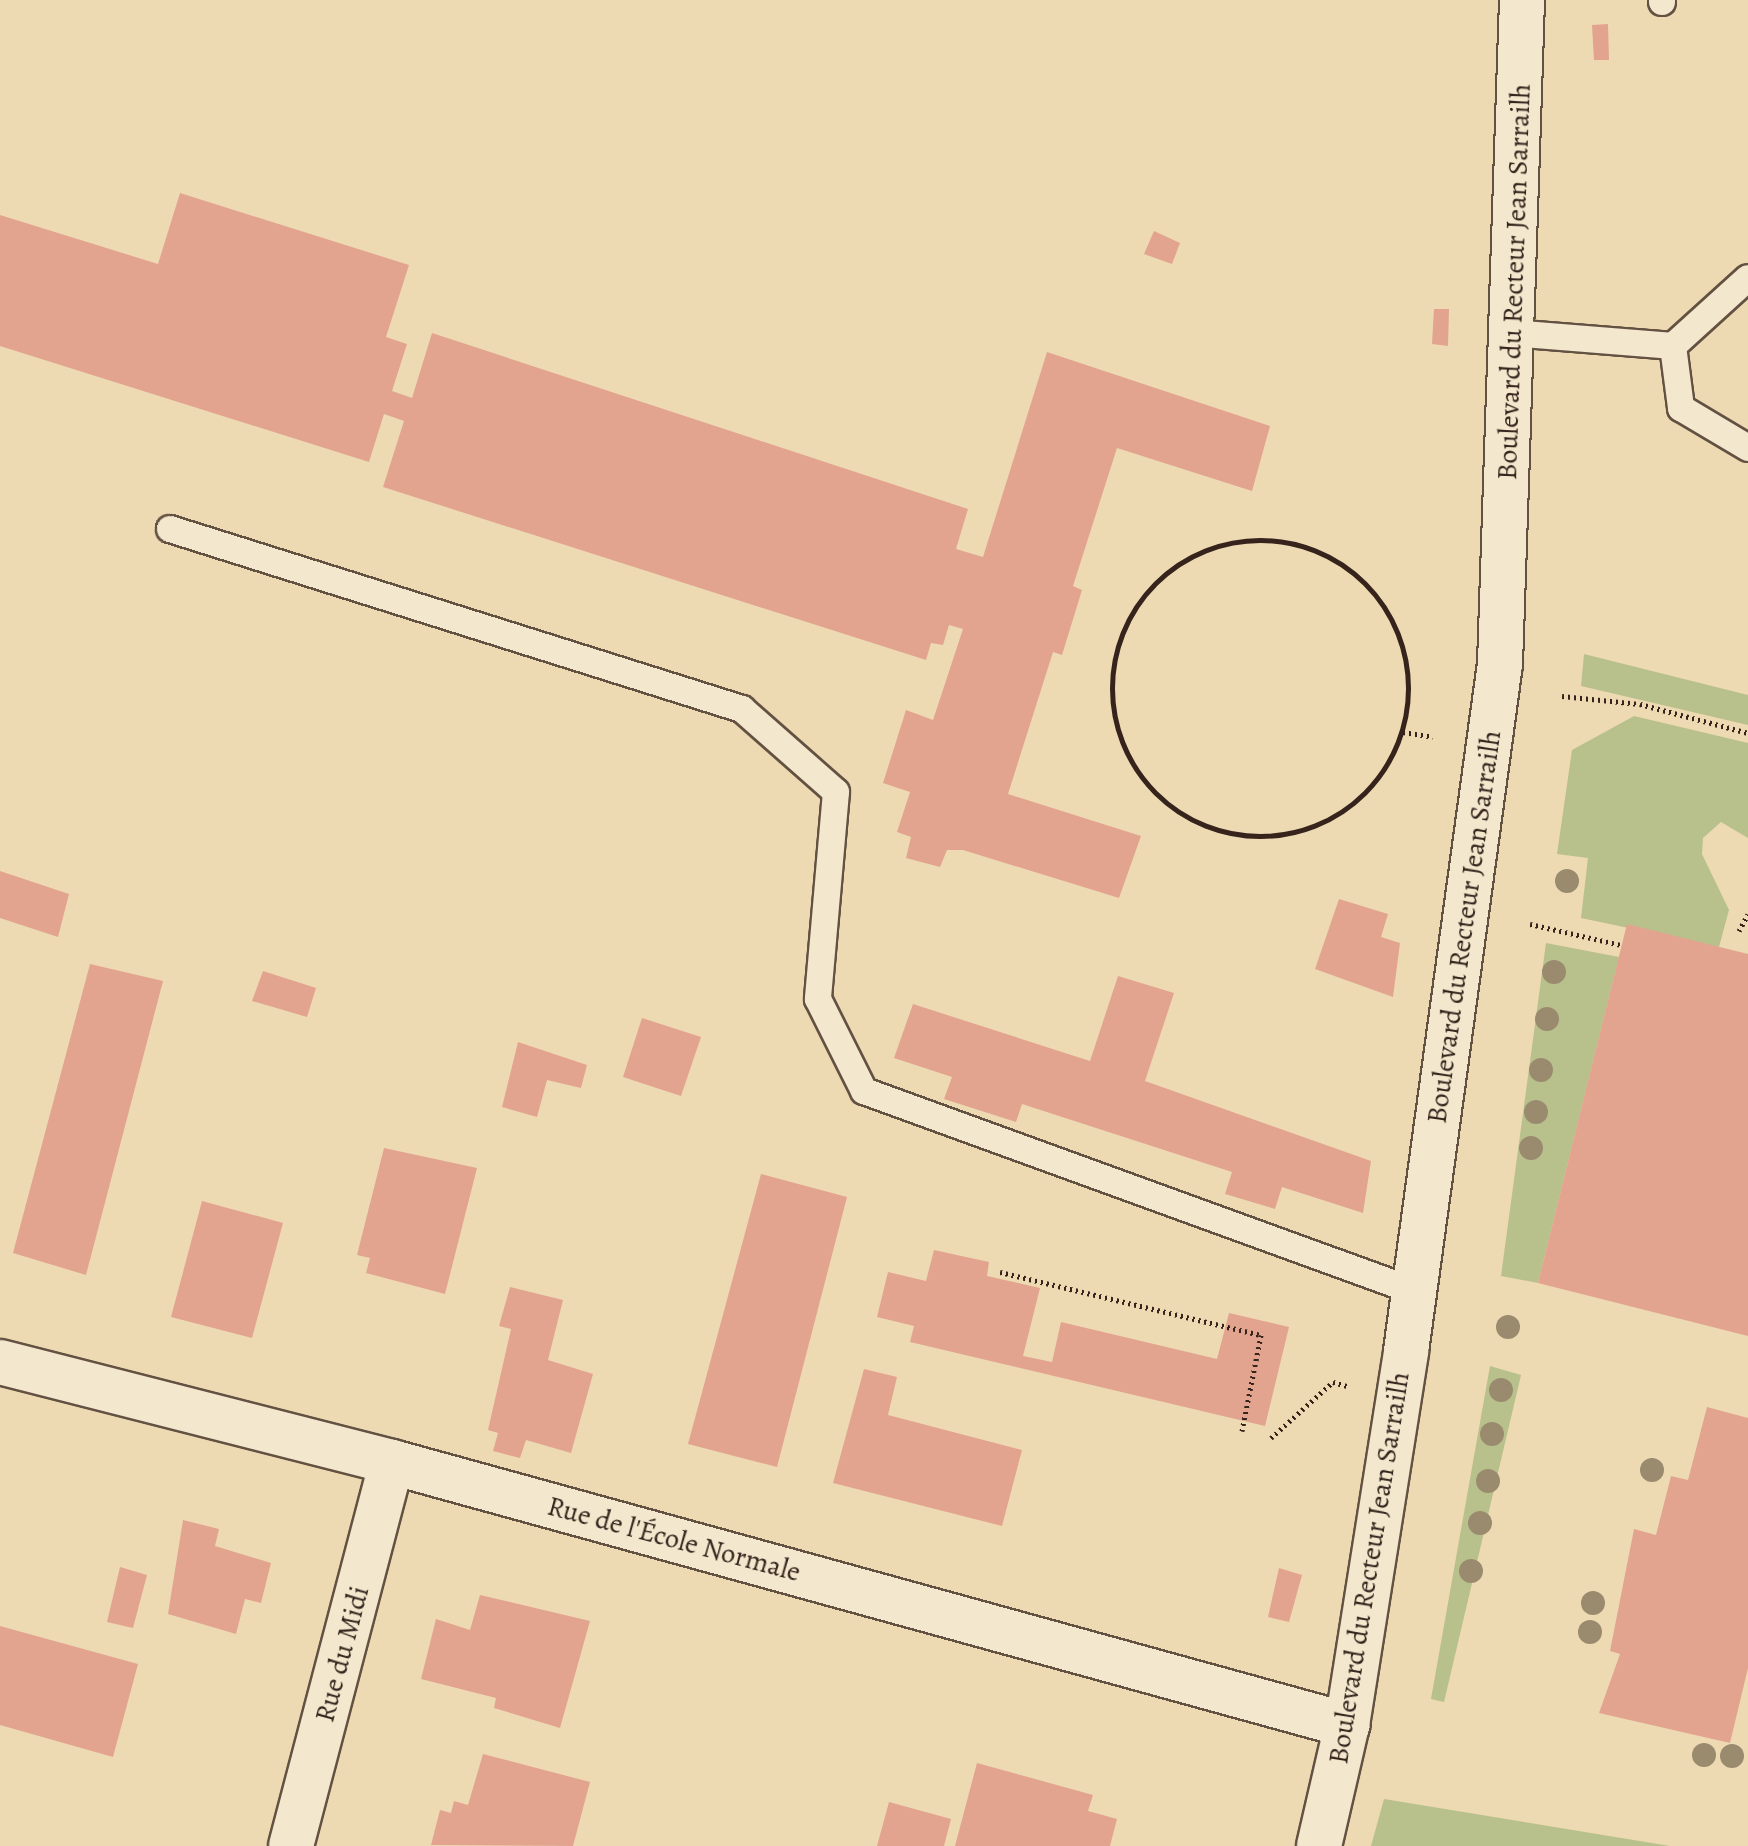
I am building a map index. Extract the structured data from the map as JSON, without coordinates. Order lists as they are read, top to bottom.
{
  "streets": {
    "street": ["Boulevard du Recteur Jean Sarrailh", "Rue de l'École Normale", "Rue du Midi"]
  },
  "crossings": [
    ["Boulevard du Recteur Jean Sarrailh", "Rue de l'École Normale"],
    ["Rue de l'École Normale", "Rue du Midi"]
  ]
}
